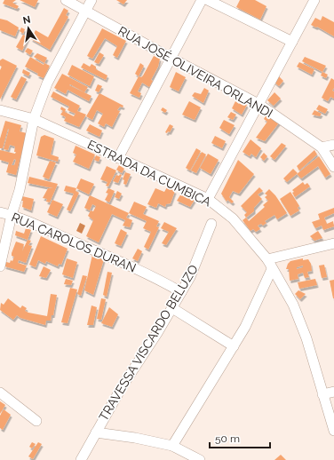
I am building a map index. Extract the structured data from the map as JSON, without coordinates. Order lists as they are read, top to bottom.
{
  "streets": {
    "street": [
      "RUA JOSÉ OLIVEIRA ORLANDI",
      "ESTRADA DA CUMBICA",
      "RUA CAROLOS DURAN",
      "TRAVESSA VISCARDO BELUZO"
    ]
  },
  "crossings": [
    ["RUA CAROLOS DURAN", "TRAVESSA VISCARDO BELUZO"]
  ],
  "scale_bar": "50 m",
  "north": "top"
}
